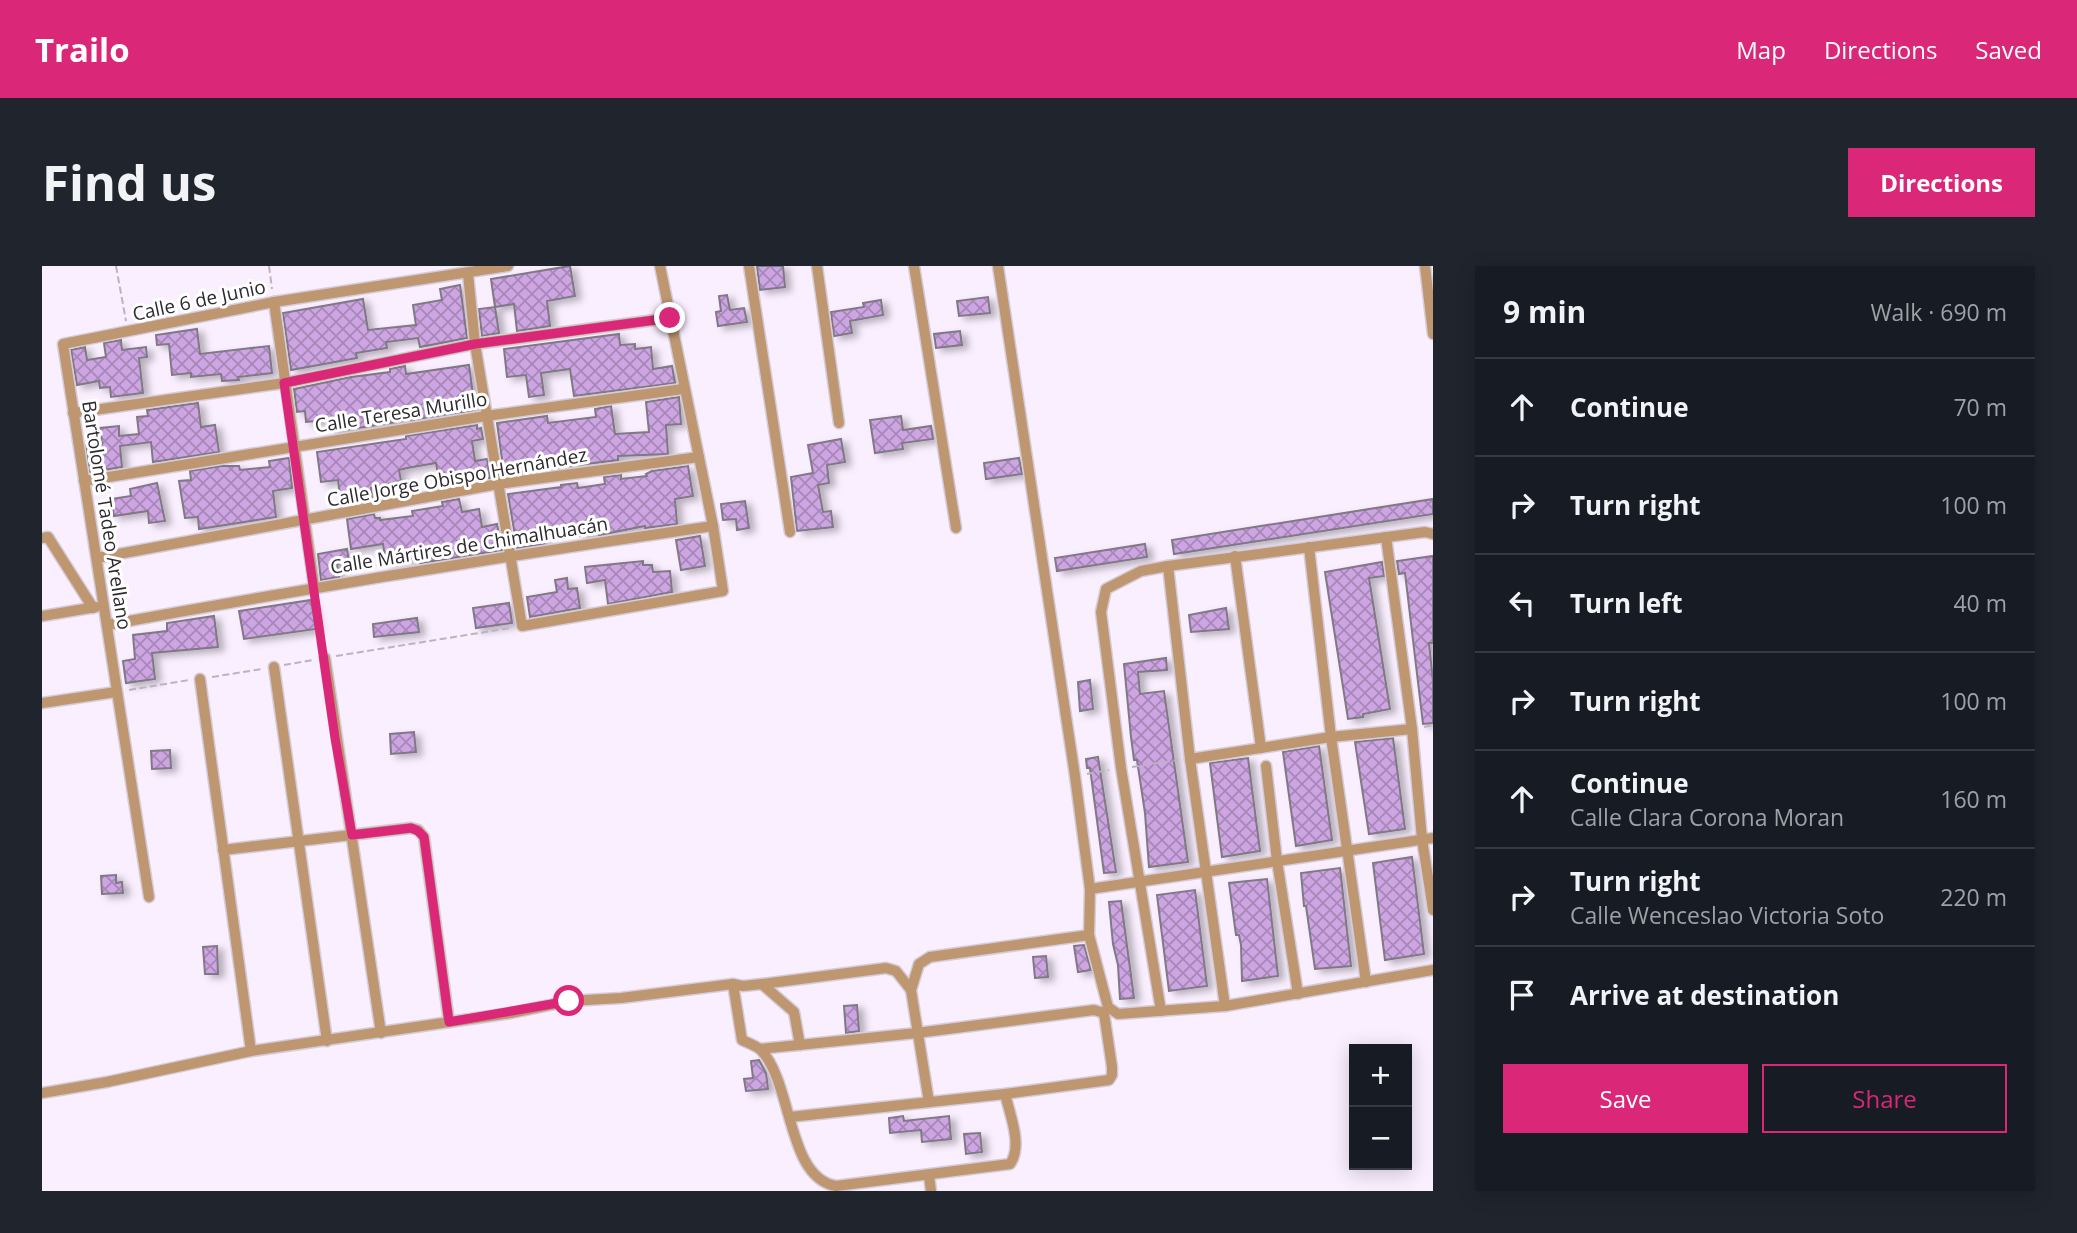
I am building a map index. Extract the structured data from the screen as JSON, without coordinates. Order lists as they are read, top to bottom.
{
  "streets": {
    "street": [
      "Calle 6 de Junio",
      "Calle Teresa Murillo",
      "Calle Jorge Obispo Hernández",
      "Bartolomé Tadeo Arellano",
      "Calle Mártires de Chimalhuacán"
    ]
  },
  "crossings": [
    ["Calle 6 de Junio", "Bartolomé Tadeo Arellano"],
    ["Calle Teresa Murillo", "Bartolomé Tadeo Arellano"],
    ["Calle Jorge Obispo Hernández", "Bartolomé Tadeo Arellano"],
    ["Bartolomé Tadeo Arellano", "Calle Mártires de Chimalhuacán"]
  ],
  "page": {
    "header": "Trailo",
    "nav": ["Map", "Directions", "Saved"],
    "buttons": [
      "Directions",
      ["Save", "Share"]
    ],
    "title": "Find us",
    "heading": ["9 min", "Walk · 690 m"],
    "list": [
      ["Continue", "70 m"],
      ["Turn right", "100 m"],
      ["Turn left", "40 m"],
      ["Turn right", "100 m"],
      ["Continue", "Calle Clara Corona Moran", "160 m"],
      ["Turn right", "Calle Wenceslao Victoria Soto", "220 m"],
      "Arrive at destination"
    ],
    "map_buttons": ["+", "−"]
  }
}
